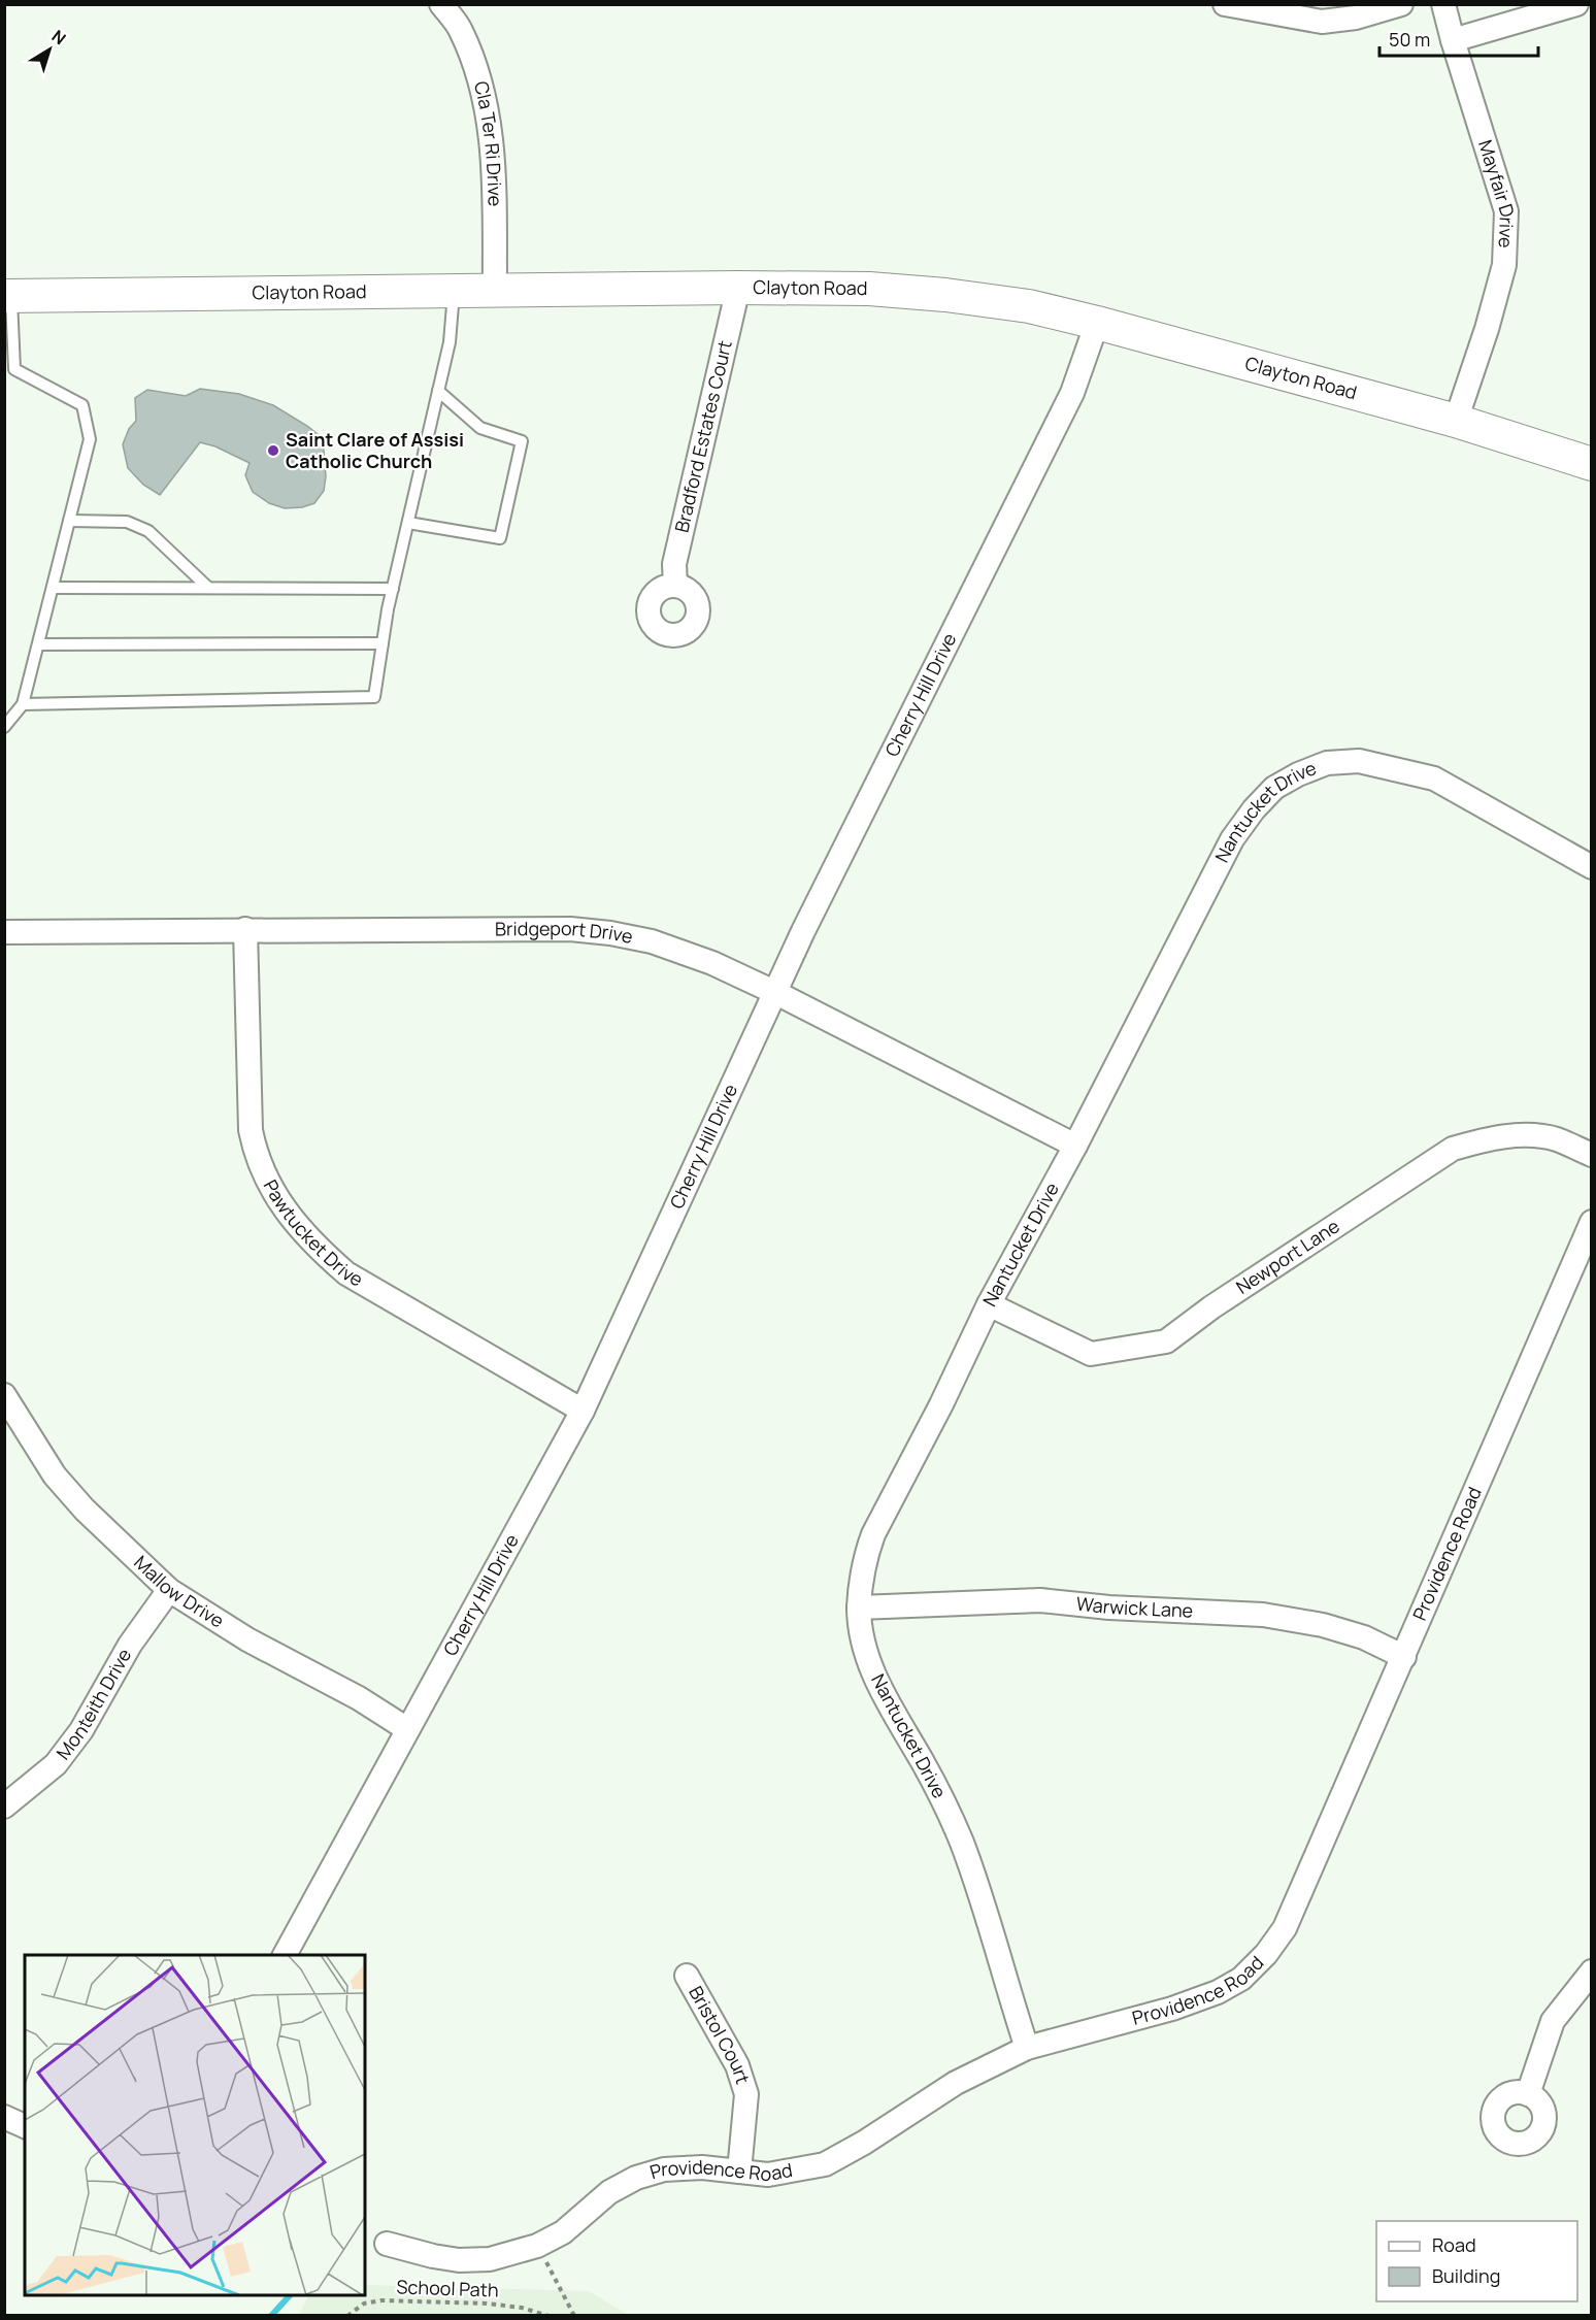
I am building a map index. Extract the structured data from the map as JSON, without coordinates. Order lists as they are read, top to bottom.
{
  "streets": {
    "main road": ["Clayton Road"],
    "street": [
      "Cla Ter Ri Drive",
      "Mayfair Drive",
      "Bradford Estates Court",
      "Cherry Hill Drive",
      "Nantucket Drive",
      "Bridgeport Drive",
      "Pawtucket Drive",
      "Newport Lane",
      "Providence Road",
      "Mallow Drive",
      "Warwick Lane",
      "Monteith Drive",
      "Bristol Court"
    ],
    "path": ["School Path"]
  },
  "crossings": [
    ["Cla Ter Ri Drive", "Clayton Road"],
    ["Mayfair Drive", "Clayton Road"],
    ["Clayton Road", "Bradford Estates Court"],
    ["Clayton Road", "Cherry Hill Drive"],
    ["Cherry Hill Drive", "Bridgeport Drive"],
    ["Cherry Hill Drive", "Pawtucket Drive"],
    ["Cherry Hill Drive", "Mallow Drive"],
    ["Nantucket Drive", "Bridgeport Drive"],
    ["Nantucket Drive", "Newport Lane"],
    ["Nantucket Drive", "Providence Road"],
    ["Nantucket Drive", "Warwick Lane"],
    ["Bridgeport Drive", "Pawtucket Drive"],
    ["Providence Road", "Warwick Lane"],
    ["Providence Road", "Bristol Court"],
    ["Mallow Drive", "Monteith Drive"]
  ],
  "places": ["Saint Clare of Assisi Catholic Church"],
  "legend": ["Road", "Building"],
  "scale_bar": "50 m",
  "north": "top right"
}
